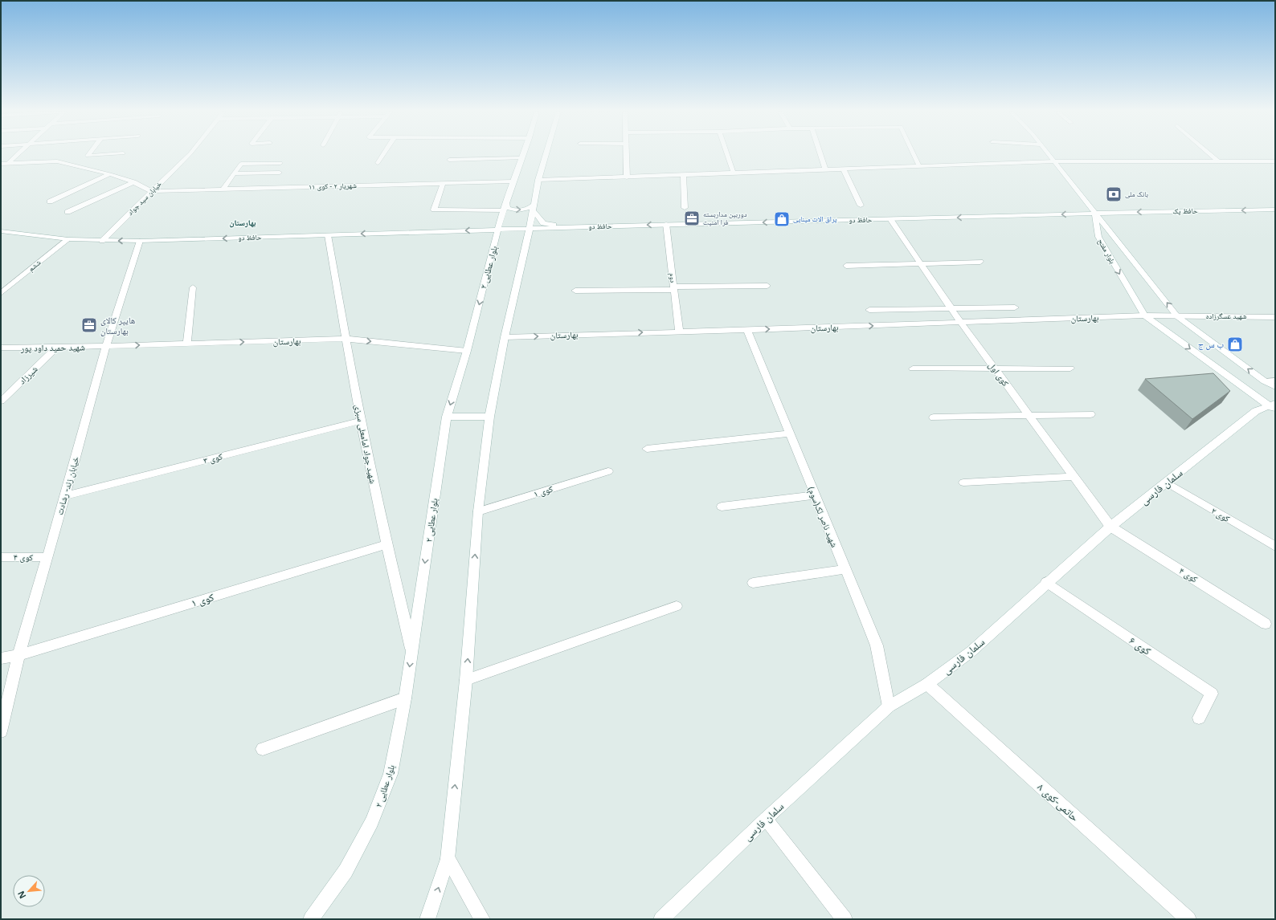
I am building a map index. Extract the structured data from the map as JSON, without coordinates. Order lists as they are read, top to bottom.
{
  "streets": {
    "street": [
      "شهریار ۲ - کوی ۱۱",
      "خیابان سید جواد",
      "حافظ یک",
      "حافظ دو",
      "بلوار مفتح",
      "ششم",
      "بلوار عطایی ۲",
      "دوم",
      "شهید عسگرزاده",
      "بهارستان",
      "شهید حمید داود پور",
      "کوی اول",
      "شیرزاد",
      "شهید جواد امامعلی سبزی",
      "کوی ۳",
      "خیابان زند- رشادت",
      "سلمان فارسی",
      "کوی ۱",
      "کوی ۲",
      "شهید ناصر لک(سوم)",
      "کوی ۴",
      "کوی ۶",
      "حاتمی-کوی ۸"
    ]
  },
  "crossings": [
    ["شهریار ۲ - کوی ۱۱", "خیابان سید جواد"],
    ["شهریار ۲ - کوی ۱۱", "بلوار عطایی ۲"],
    ["خیابان سید جواد", "حافظ دو"],
    ["حافظ یک", "حافظ دو"],
    ["حافظ یک", "بلوار مفتح"],
    ["حافظ دو", "بلوار مفتح"],
    ["حافظ دو", "ششم"],
    ["حافظ دو", "بلوار عطایی ۲"],
    ["حافظ دو", "دوم"],
    ["حافظ دو", "کوی اول"],
    ["حافظ دو", "شهید جواد امامعلی سبزی"],
    ["حافظ دو", "خیابان زند- رشادت"],
    ["بلوار مفتح", "شهید عسگرزاده"],
    ["بلوار مفتح", "بهارستان"],
    ["بلوار مفتح", "سلمان فارسی"],
    ["بلوار عطایی ۲", "بهارستان"],
    ["بلوار عطایی ۲", "شهید جواد امامعلی سبزی"],
    ["دوم", "بهارستان"],
    ["شهید عسگرزاده", "بهارستان"],
    ["بهارستان", "شهید حمید داود پور"],
    ["بهارستان", "کوی اول"],
    ["بهارستان", "شهید جواد امامعلی سبزی"],
    ["بهارستان", "خیابان زند- رشادت"],
    ["بهارستان", "شهید ناصر لک(سوم)"],
    ["شهید حمید داود پور", "شیرزاد"],
    ["شهید حمید داود پور", "خیابان زند- رشادت"],
    ["کوی اول", "سلمان فارسی"],
    ["کوی اول", "کوی ۴"],
    ["شهید جواد امامعلی سبزی", "کوی ۳"],
    ["شهید جواد امامعلی سبزی", "کوی ۱"],
    ["کوی ۳", "خیابان زند- رشادت"],
    ["خیابان زند- رشادت", "کوی ۱"],
    ["خیابان زند- رشادت", "کوی ۴"],
    ["سلمان فارسی", "کوی ۲"],
    ["سلمان فارسی", "شهید ناصر لک(سوم)"],
    ["سلمان فارسی", "کوی ۴"],
    ["سلمان فارسی", "کوی ۶"],
    ["سلمان فارسی", "حاتمی-کوی ۸"]
  ],
  "districts": ["بهارستان"],
  "places": {
    "bank": ["بانک ملی"],
    "office": ["دوربین مداربسته فرا امنیت", "هایپر کالای بهارستان"],
    "shop": ["یراق الات مینایی", "ب س ج"]
  },
  "north": "bottom left"
}
